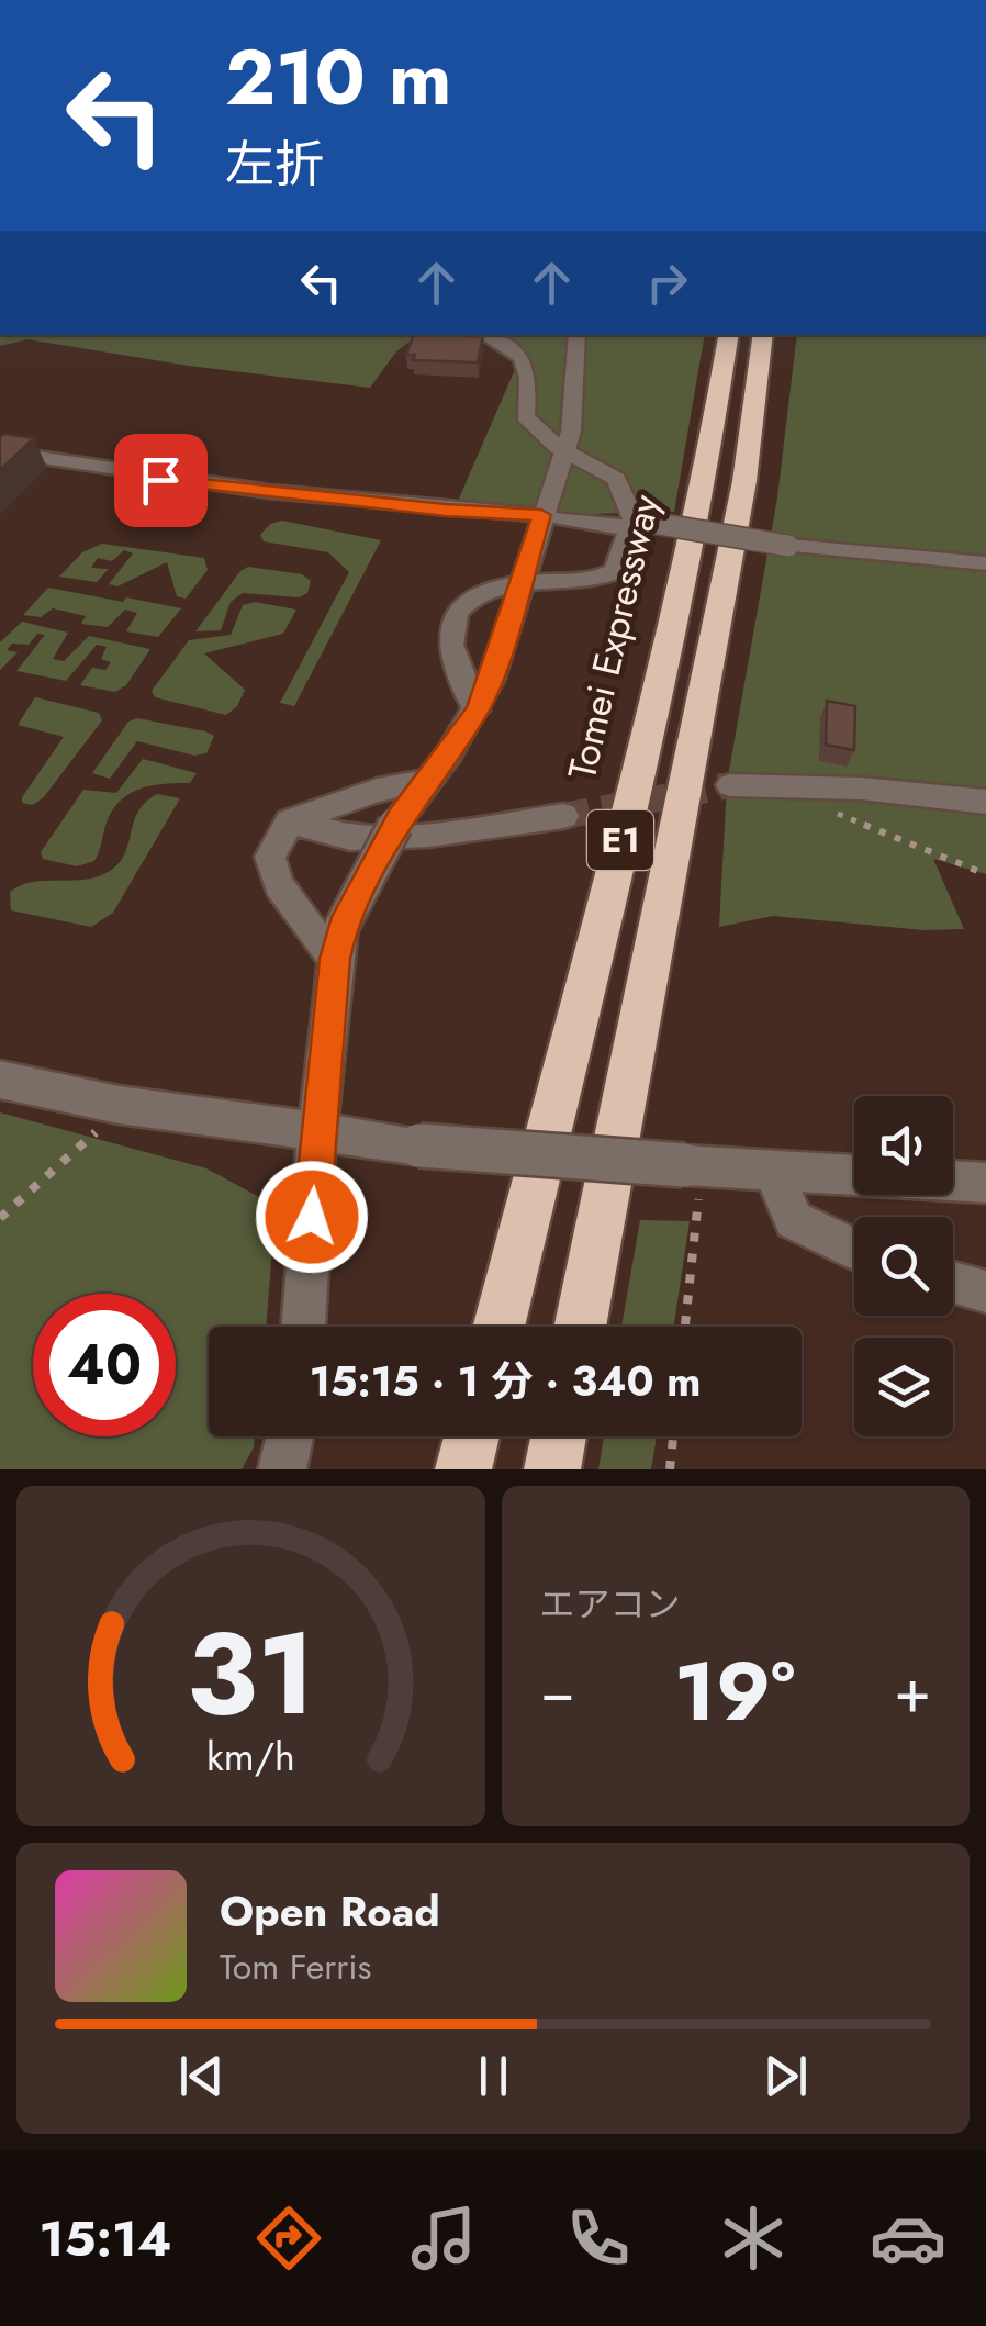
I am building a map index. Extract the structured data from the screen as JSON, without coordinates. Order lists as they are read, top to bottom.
{
  "streets": {
    "highway": ["Tomei Expressway", "E1"]
  },
  "page": {
    "turn": ["210 m", "左折"],
    "limit": "40",
    "trip": "15:15 · 1 分 · 340 m",
    "tile": "エアコン",
    "heat": ["−", "19°", "+"],
    "song": ["Open Road", "Tom Ferris"],
    "tabs": "15:14",
    "gauge": ["31", "km/h"]
  }
}
